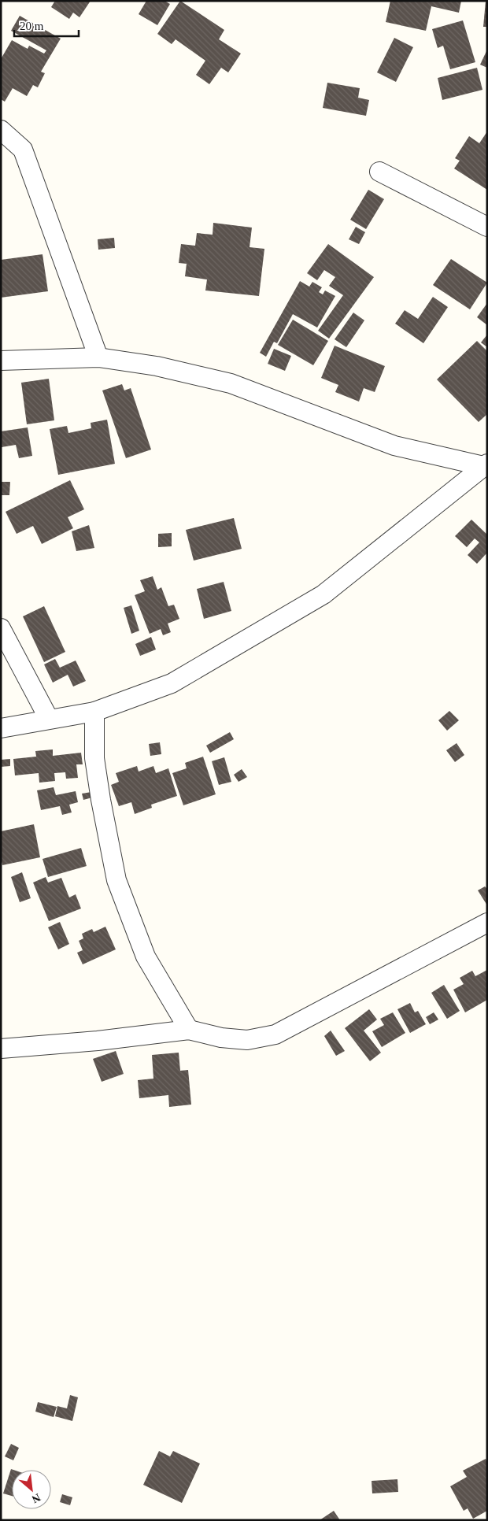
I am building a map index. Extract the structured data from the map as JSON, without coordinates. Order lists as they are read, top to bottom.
{
  "scale_bar": "20 m",
  "north": "bottom right"
}
